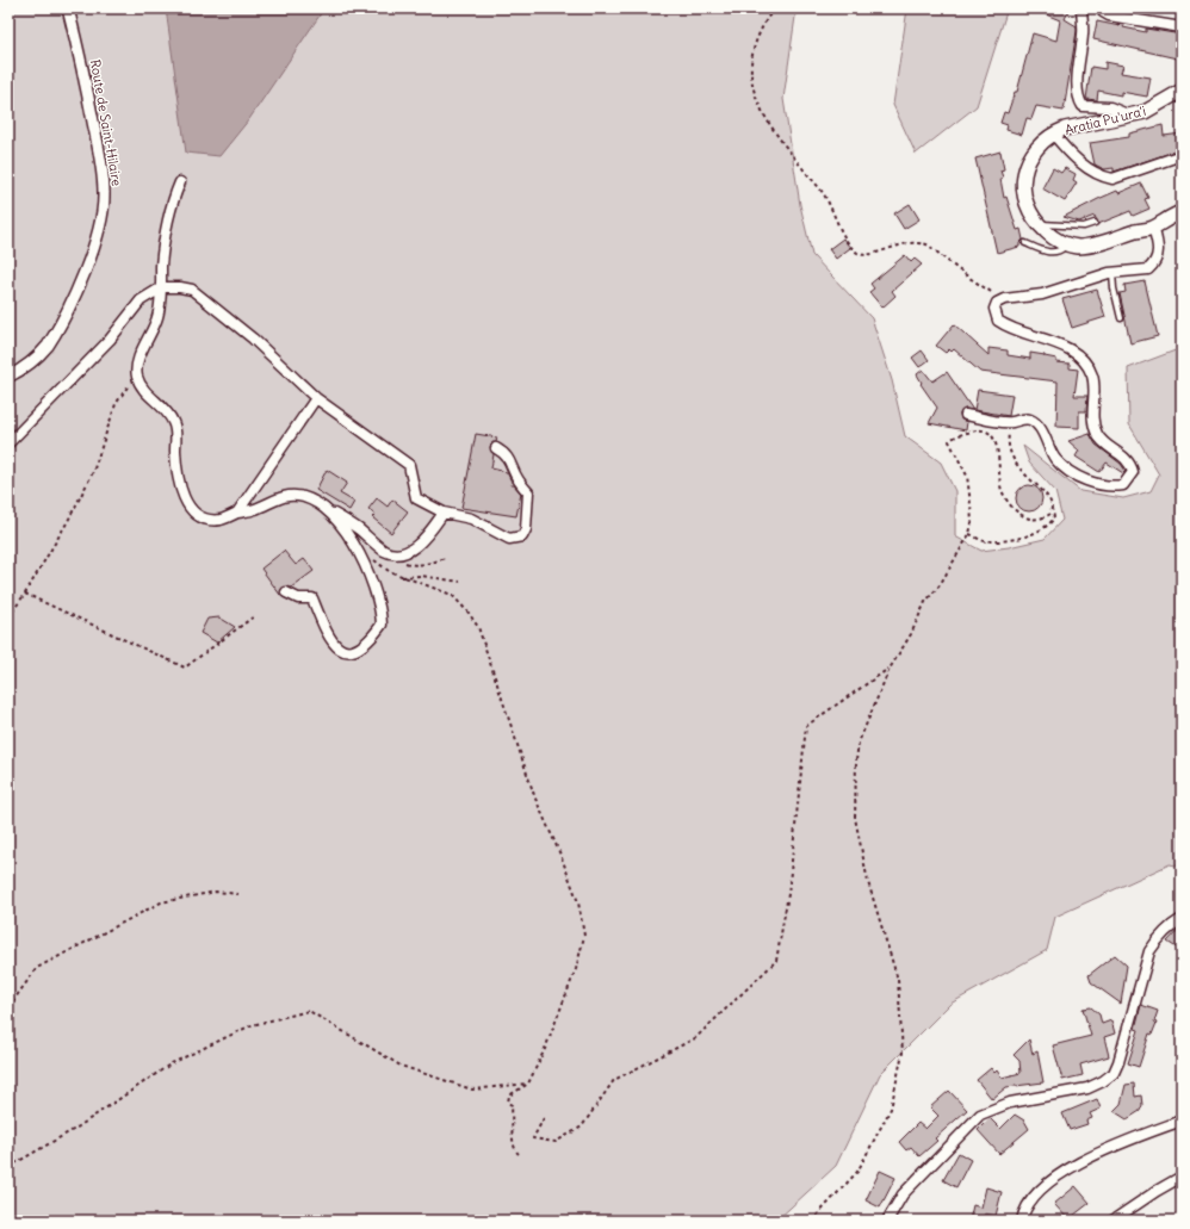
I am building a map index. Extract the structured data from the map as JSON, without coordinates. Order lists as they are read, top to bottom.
{
  "streets": {
    "main road": ["Aratia Pu'ura'i"],
    "street": ["Route de Saint-Hilaire"]
  }
}
